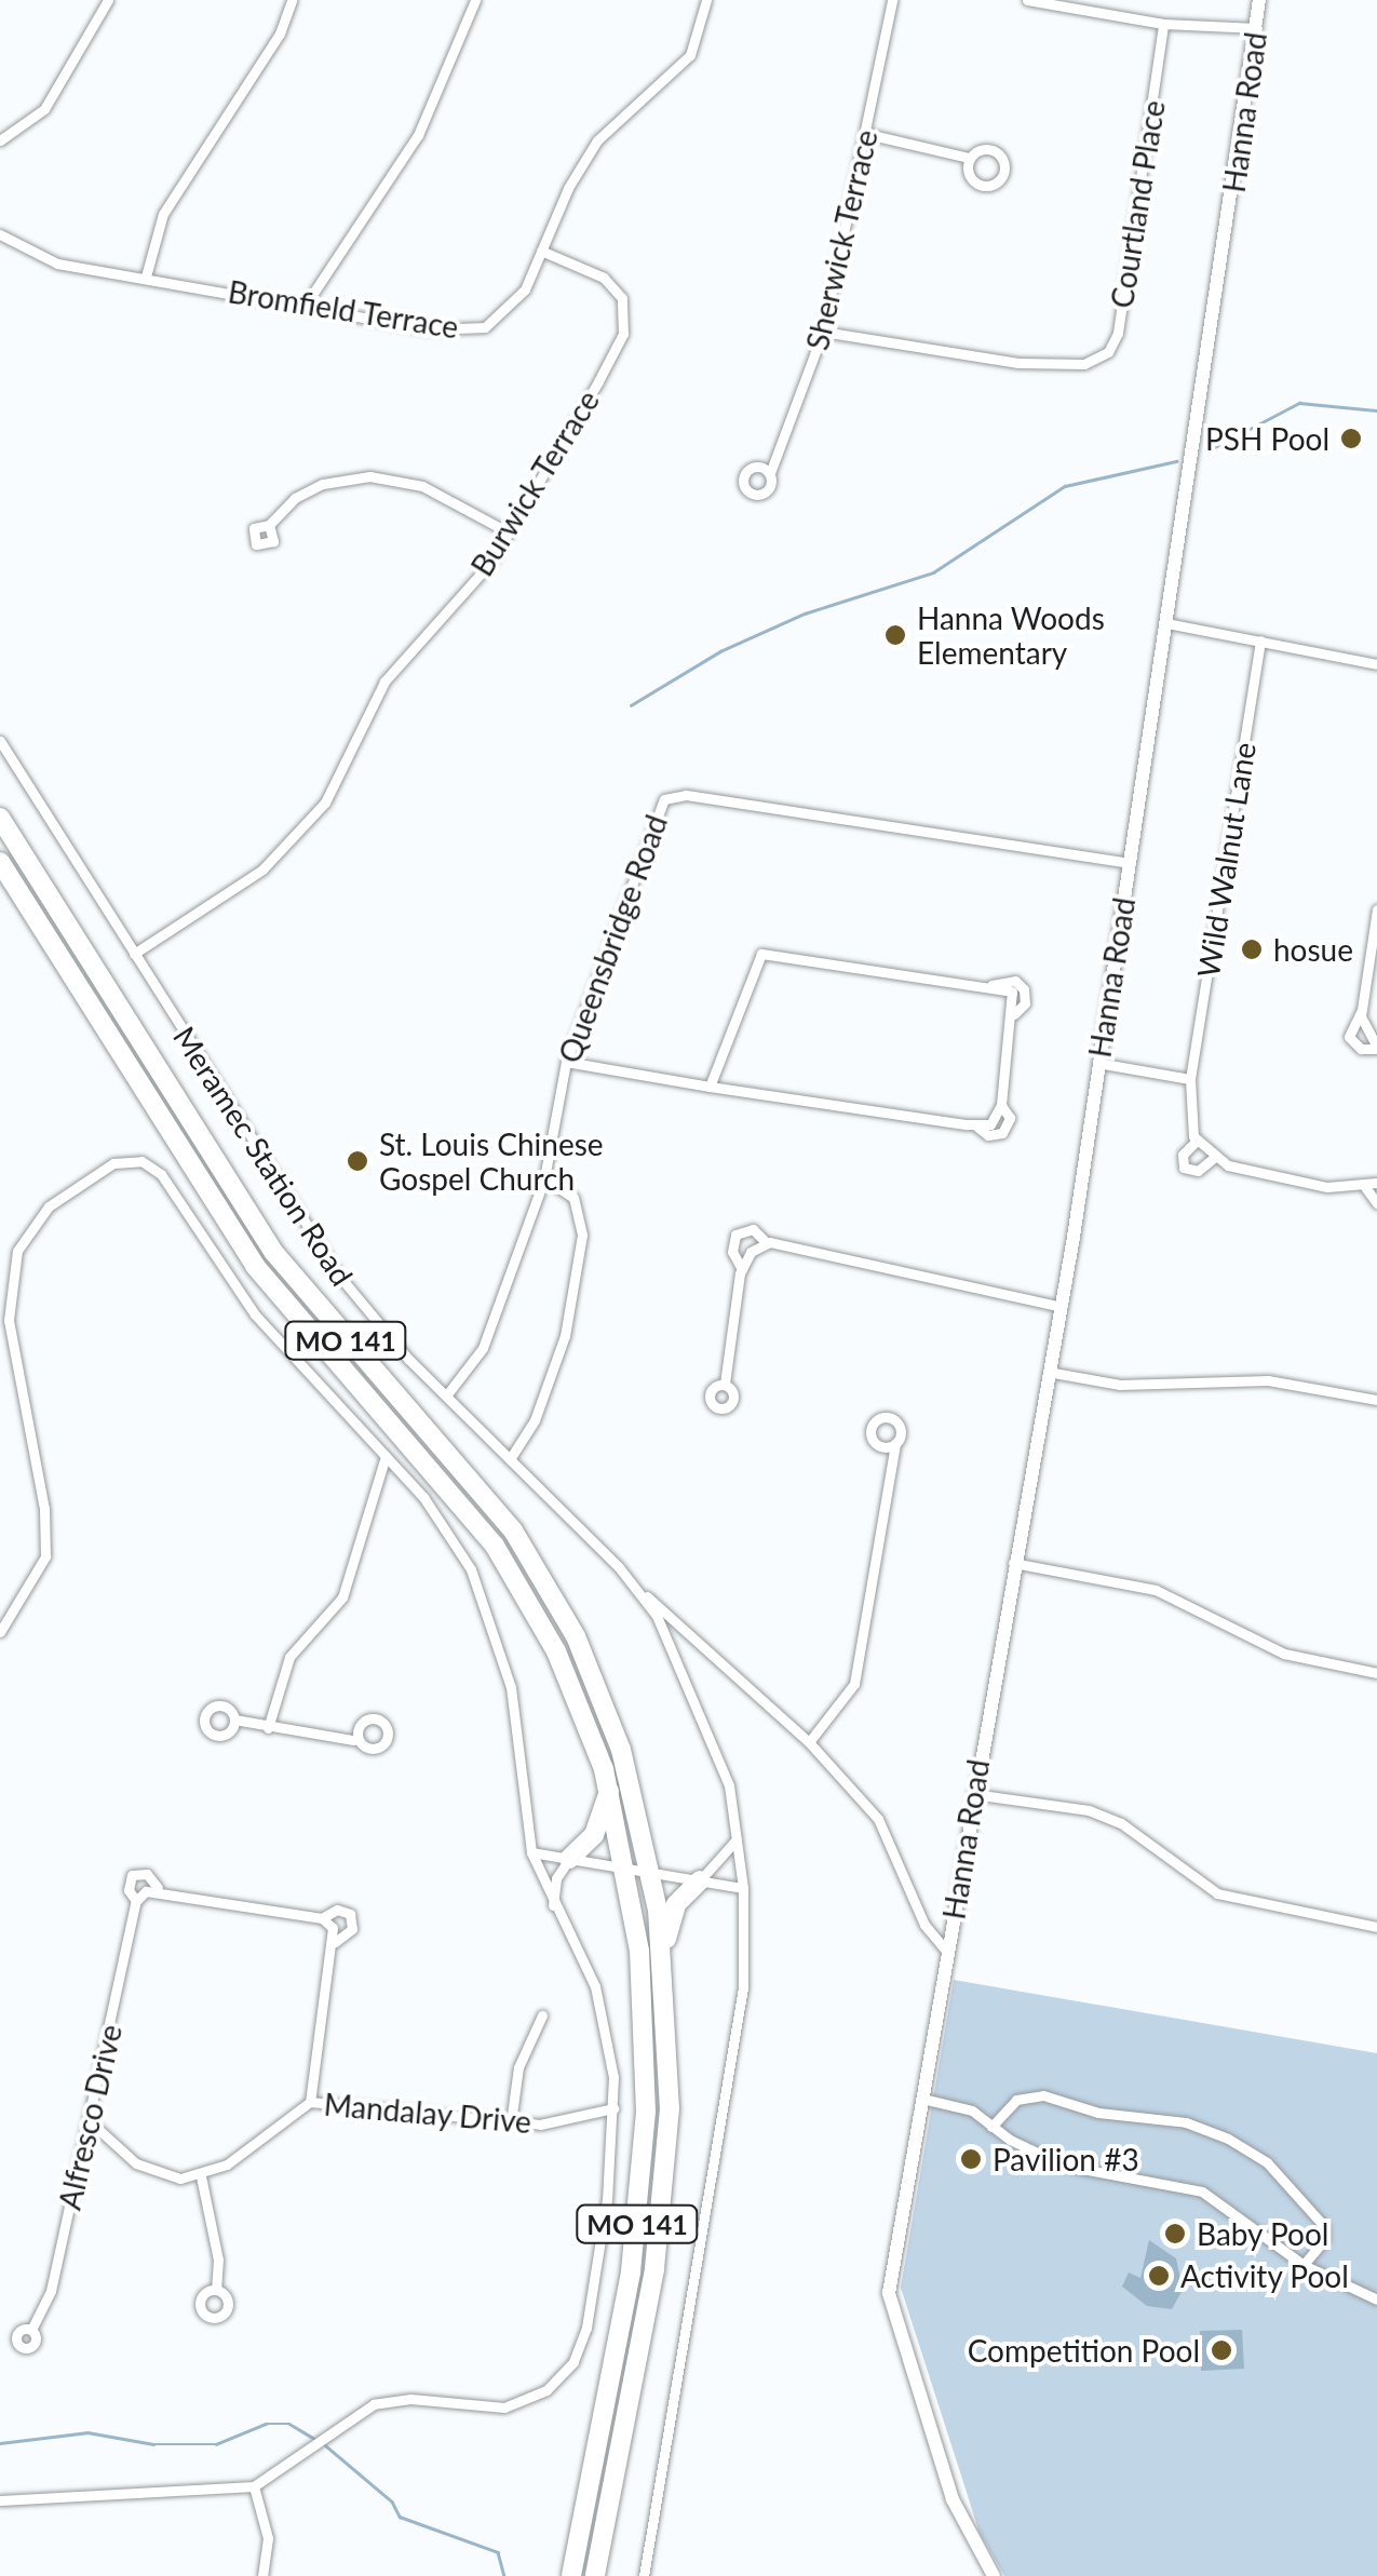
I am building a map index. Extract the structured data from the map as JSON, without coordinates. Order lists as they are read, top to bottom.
{
  "streets": {
    "highway": ["MO 141"],
    "street": [
      "Hanna Road",
      "Courtland Place",
      "Sherwick Terrace",
      "Bromfield Terrace",
      "Burwick Terrace",
      "Wild Walnut Lane",
      "Queensbridge Road",
      "Meramec Station Road",
      "Mandalay Drive",
      "Alfresco Drive"
    ]
  },
  "crossings": [
    ["Hanna Road", "Queensbridge Road"],
    ["Courtland Place", "Sherwick Terrace"],
    ["Bromfield Terrace", "Burwick Terrace"],
    ["Burwick Terrace", "Meramec Station Road"],
    ["Queensbridge Road", "Meramec Station Road"],
    ["Mandalay Drive", "Alfresco Drive"]
  ],
  "places": [
    "PSH Pool",
    "Hanna Woods Elementary",
    "hosue",
    "St. Louis Chinese Gospel Church",
    "Pavilion #3",
    "Baby Pool",
    "Activity Pool",
    "Competition Pool"
  ]
}
